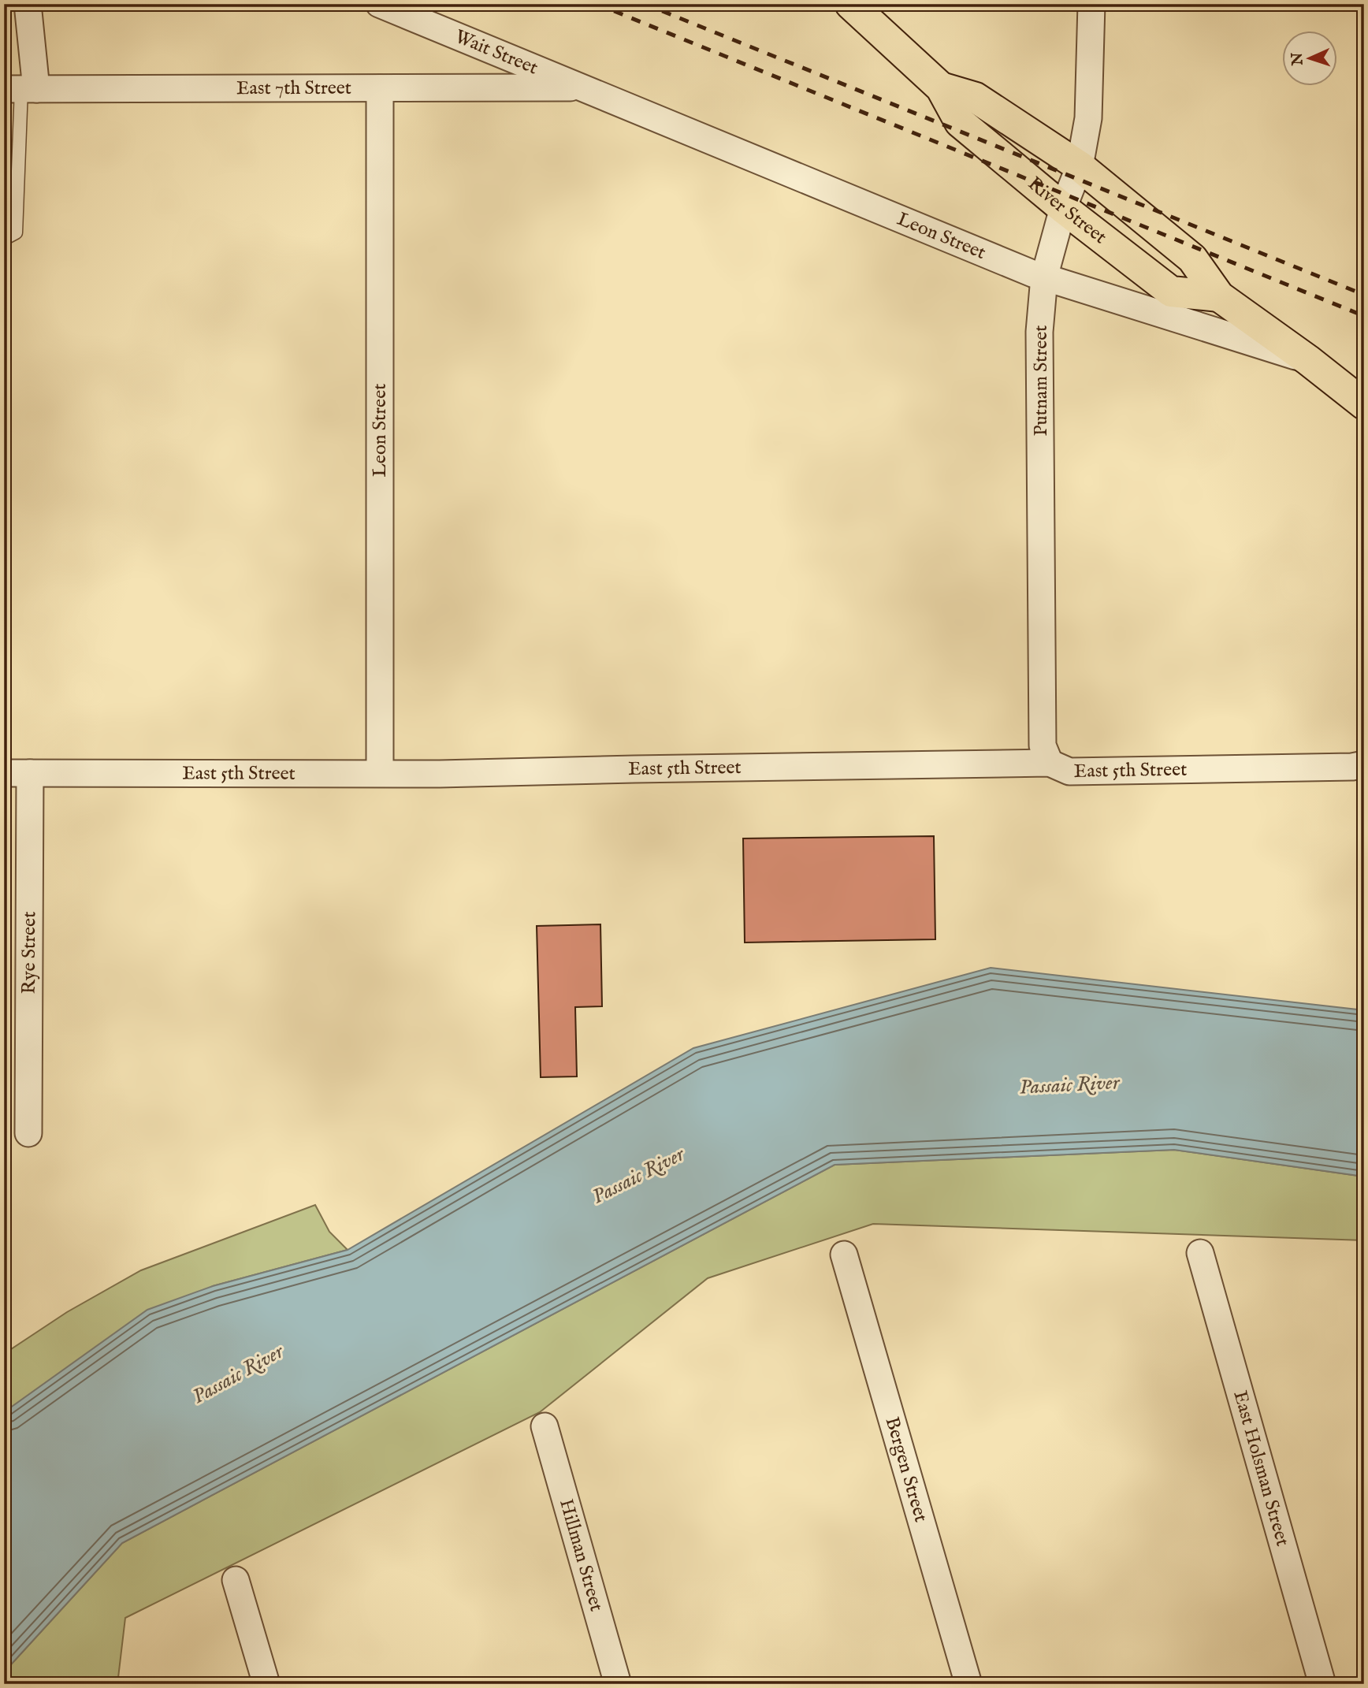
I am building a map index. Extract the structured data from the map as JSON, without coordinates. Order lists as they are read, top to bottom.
{
  "streets": {
    "main road": ["River Street"],
    "street": [
      "Wait Street",
      "East 7th Street",
      "Leon Street",
      "Putnam Street",
      "East 5th Street",
      "Rye Street",
      "East Holsman Street",
      "Bergen Street",
      "Hillman Street"
    ]
  },
  "crossings": [
    ["Wait Street", "East 7th Street"],
    ["Wait Street", "Leon Street"],
    ["East 7th Street", "Leon Street"],
    ["River Street", "Leon Street"],
    ["River Street", "Putnam Street"],
    ["Leon Street", "Putnam Street"],
    ["Leon Street", "East 5th Street"],
    ["Putnam Street", "East 5th Street"],
    ["East 5th Street", "Rye Street"]
  ],
  "water": ["Passaic River"],
  "north": "left"
}
